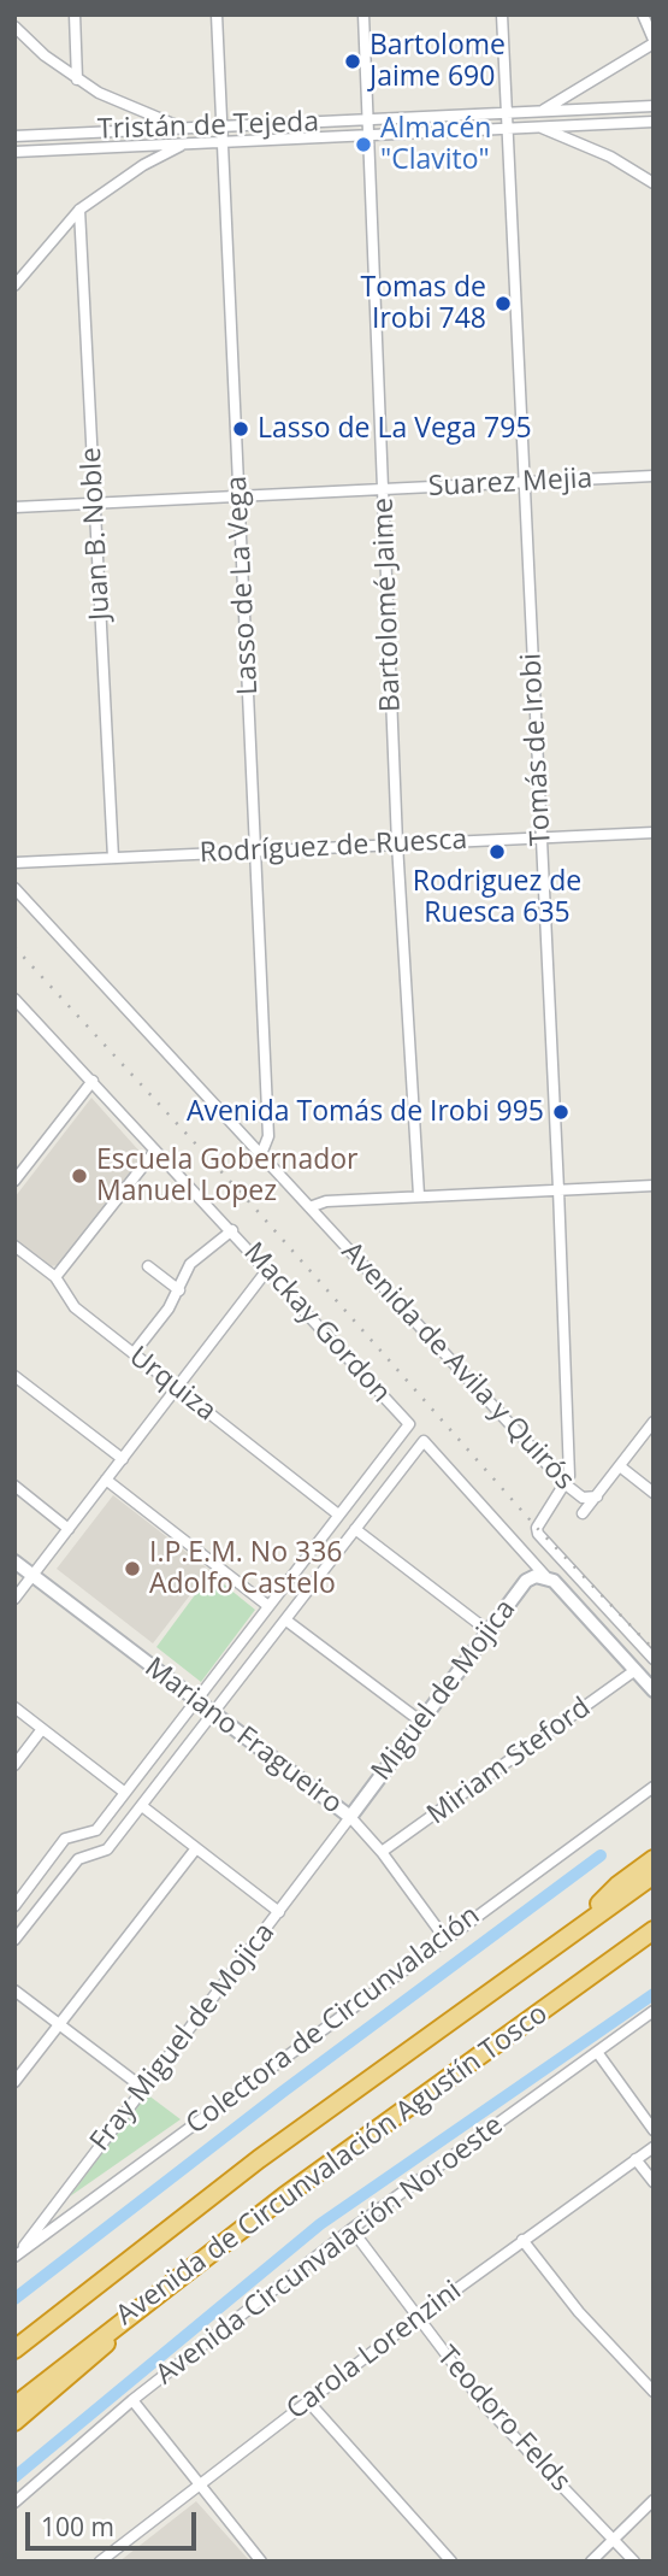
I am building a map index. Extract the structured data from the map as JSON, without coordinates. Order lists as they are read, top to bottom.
{
  "streets": {
    "highway": ["Avenida de Circunvalación Agustín Tosco"],
    "main road": ["Miguel de Mojica", "Mariano Fragueiro"],
    "street": [
      "Tristán de Tejeda",
      "Suarez Mejia",
      "Juan B. Noble",
      "Lasso de La Vega",
      "Bartolomé Jaime",
      "Tomás de Irobi",
      "Rodríguez de Ruesca",
      "Mackay Gordon",
      "Avenida de Avila y Quirós",
      "Urquiza",
      "Miriam Steford",
      "Colectora de Circunvalación",
      "Fray Miguel de Mojica",
      "Avenida Circunvalación Noroeste",
      "Carola Lorenzini",
      "Teodoro Felds"
    ]
  },
  "crossings": [
    ["Tristán de Tejeda", "Lasso de La Vega"],
    ["Tristán de Tejeda", "Bartolomé Jaime"],
    ["Tristán de Tejeda", "Tomás de Irobi"],
    ["Suarez Mejia", "Juan B. Noble"],
    ["Suarez Mejia", "Lasso de La Vega"],
    ["Suarez Mejia", "Bartolomé Jaime"],
    ["Suarez Mejia", "Tomás de Irobi"],
    ["Juan B. Noble", "Rodríguez de Ruesca"],
    ["Lasso de La Vega", "Rodríguez de Ruesca"],
    ["Lasso de La Vega", "Avenida de Avila y Quirós"],
    ["Bartolomé Jaime", "Rodríguez de Ruesca"],
    ["Tomás de Irobi", "Rodríguez de Ruesca"],
    ["Tomás de Irobi", "Avenida de Avila y Quirós"],
    ["Mackay Gordon", "Urquiza"],
    ["Miguel de Mojica", "Mariano Fragueiro"],
    ["Miguel de Mojica", "Fray Miguel de Mojica"],
    ["Mariano Fragueiro", "Miriam Steford"],
    ["Mariano Fragueiro", "Colectora de Circunvalación"],
    ["Mariano Fragueiro", "Fray Miguel de Mojica"],
    ["Colectora de Circunvalación", "Fray Miguel de Mojica"],
    ["Avenida Circunvalación Noroeste", "Teodoro Felds"],
    ["Carola Lorenzini", "Teodoro Felds"]
  ],
  "places": [
    "Bartolome Jaime 690",
    "Almacén \"Clavito\"",
    "Tomas de Irobi 748",
    "Lasso de La Vega 795",
    "Rodriguez de Ruesca 635",
    "Avenida Tomás de Irobi 995",
    "Escuela Gobernador Manuel Lopez",
    "I.P.E.M. No 336 Adolfo Castelo"
  ],
  "scale_bar": "100 m"
}
